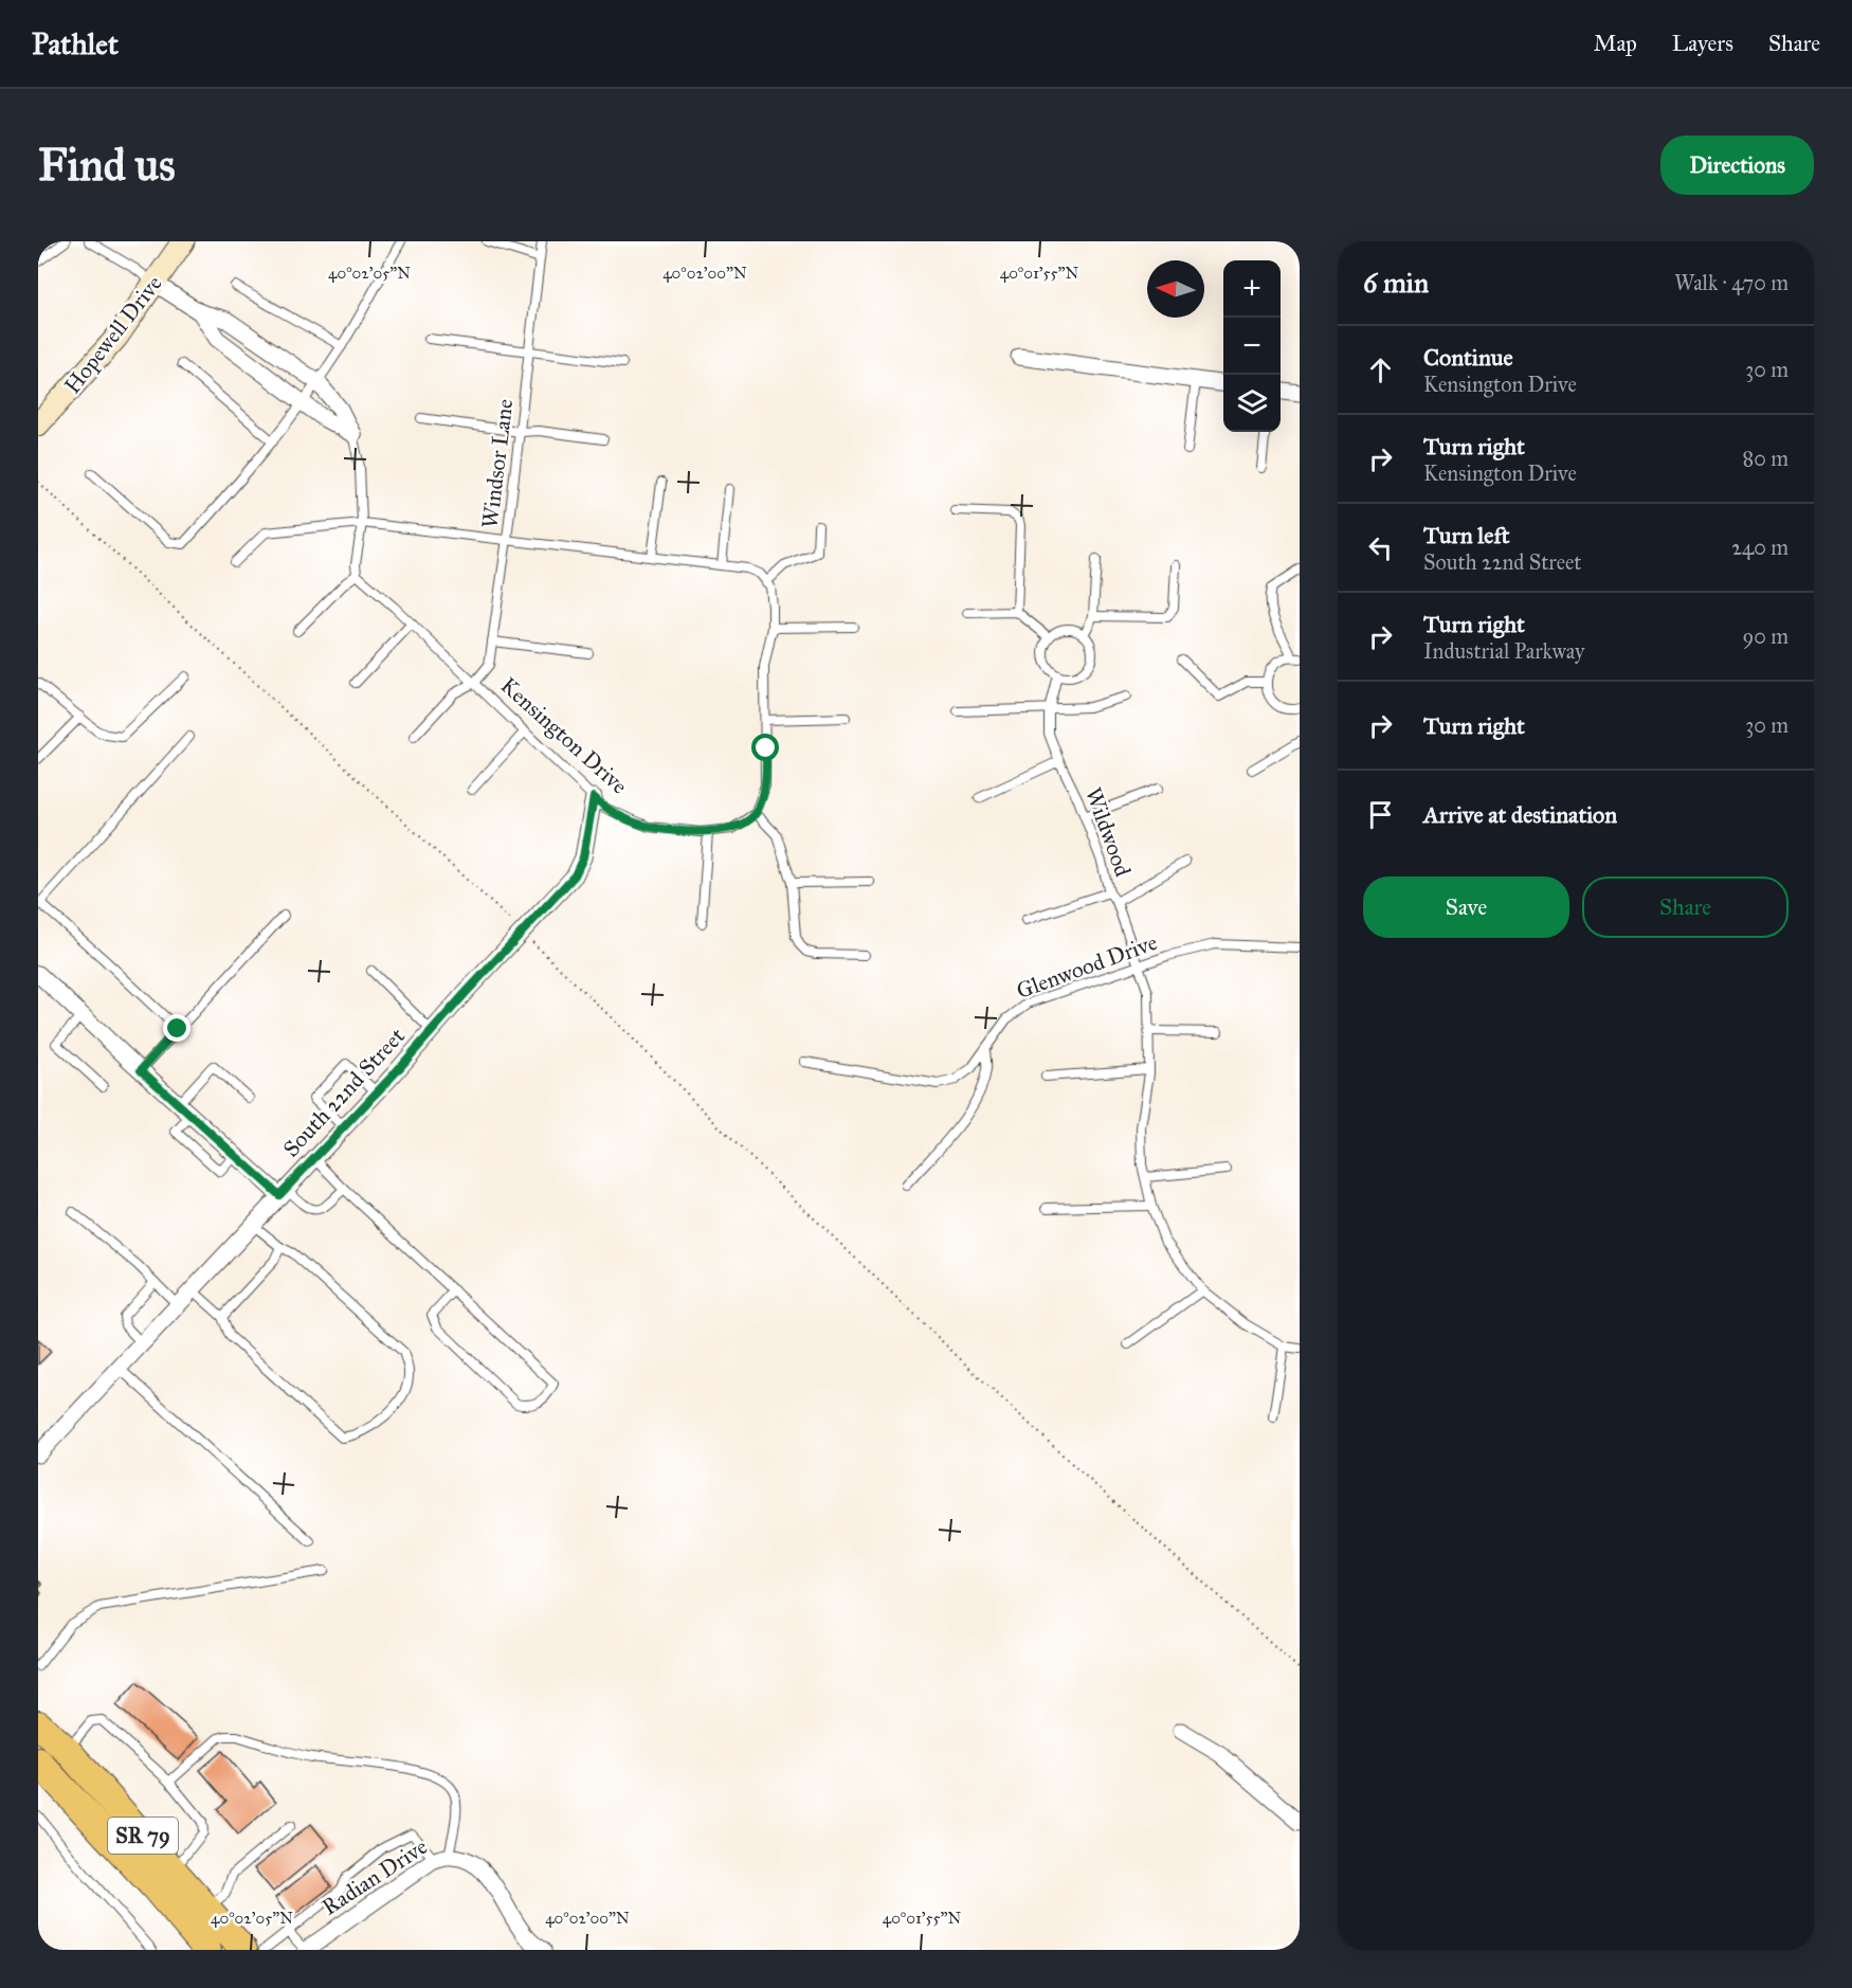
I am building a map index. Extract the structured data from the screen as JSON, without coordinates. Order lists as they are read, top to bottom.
{
  "streets": {
    "highway": ["SR 79"],
    "main road": ["Hopewell Drive"],
    "street": ["South 22nd Street", "Radian Drive"],
    "lane": [
      "Windsor Lane",
      "Kensington Drive",
      "Wildwood",
      "Glenwood Drive"
    ]
  },
  "crossings": [
    ["Windsor Lane", "Kensington Drive"],
    ["Kensington Drive", "South 22nd Street"],
    ["Wildwood", "Glenwood Drive"]
  ],
  "north": "left",
  "page": {
    "header": "Pathlet",
    "nav": ["Map", "Layers", "Share"],
    "buttons": [
      "Directions",
      ["Save", "Share"]
    ],
    "title": "Find us",
    "heading": ["6 min", "Walk · 470 m"],
    "map_buttons": ["+", "−"],
    "list": [
      ["Continue", "Kensington Drive", "30 m"],
      ["Turn right", "Kensington Drive", "80 m"],
      ["Turn left", "South 22nd Street", "240 m"],
      ["Turn right", "Industrial Parkway", "90 m"],
      ["Turn right", "30 m"],
      "Arrive at destination"
    ]
  },
  "coordinates": ["40°02'05\"N", "40°02'00\"N", "40°01'55\"N"]
}
